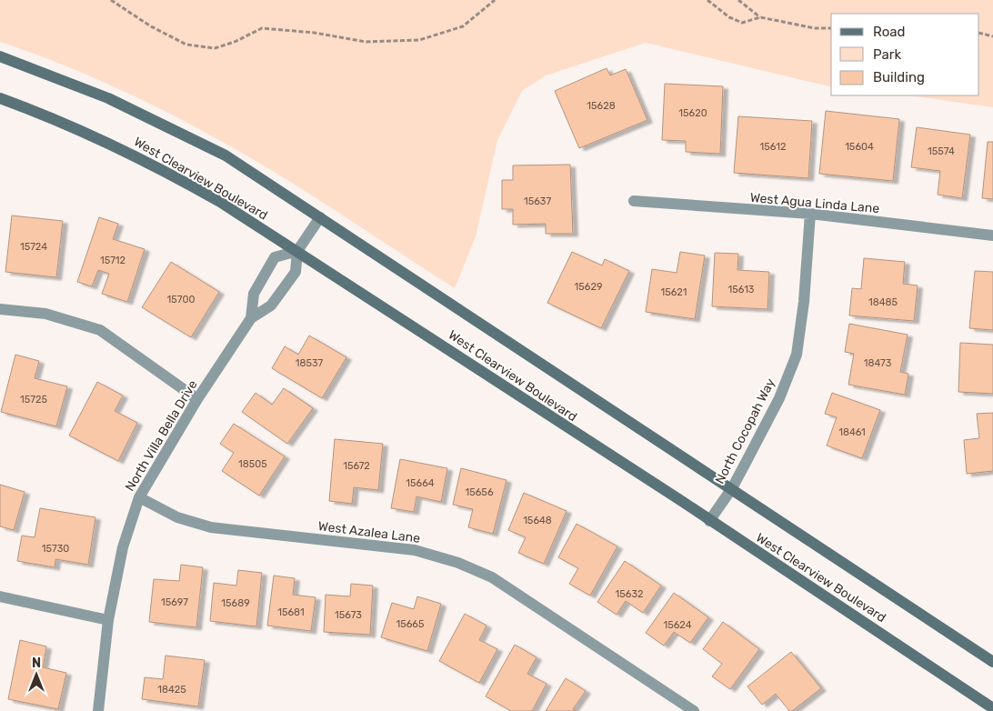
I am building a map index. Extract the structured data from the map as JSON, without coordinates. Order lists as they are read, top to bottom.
{
  "streets": {
    "street": [
      "West Clearview Boulevard",
      "West Agua Linda Lane",
      "North Cocopah Way",
      "North Villa Bella Drive",
      "West Azalea Lane"
    ]
  },
  "crossings": [
    ["West Clearview Boulevard", "North Cocopah Way"],
    ["West Clearview Boulevard", "North Villa Bella Drive"],
    ["West Agua Linda Lane", "North Cocopah Way"],
    ["North Villa Bella Drive", "West Azalea Lane"]
  ],
  "house_numbers": [
    "15628",
    "15620",
    "15612",
    "15604",
    "15574",
    "15637",
    "15724",
    "15712",
    "15629",
    "15613",
    "15621",
    "15700",
    "18485",
    "18537",
    "18473",
    "15725",
    "18461",
    "18505",
    "15672",
    "15664",
    "15656",
    "15648",
    "15730",
    "15632",
    "15697",
    "15689",
    "15681",
    "15673",
    "15665",
    "15624",
    "18425"
  ],
  "legend": ["Road", "Park", "Building"],
  "north": "top"
}
